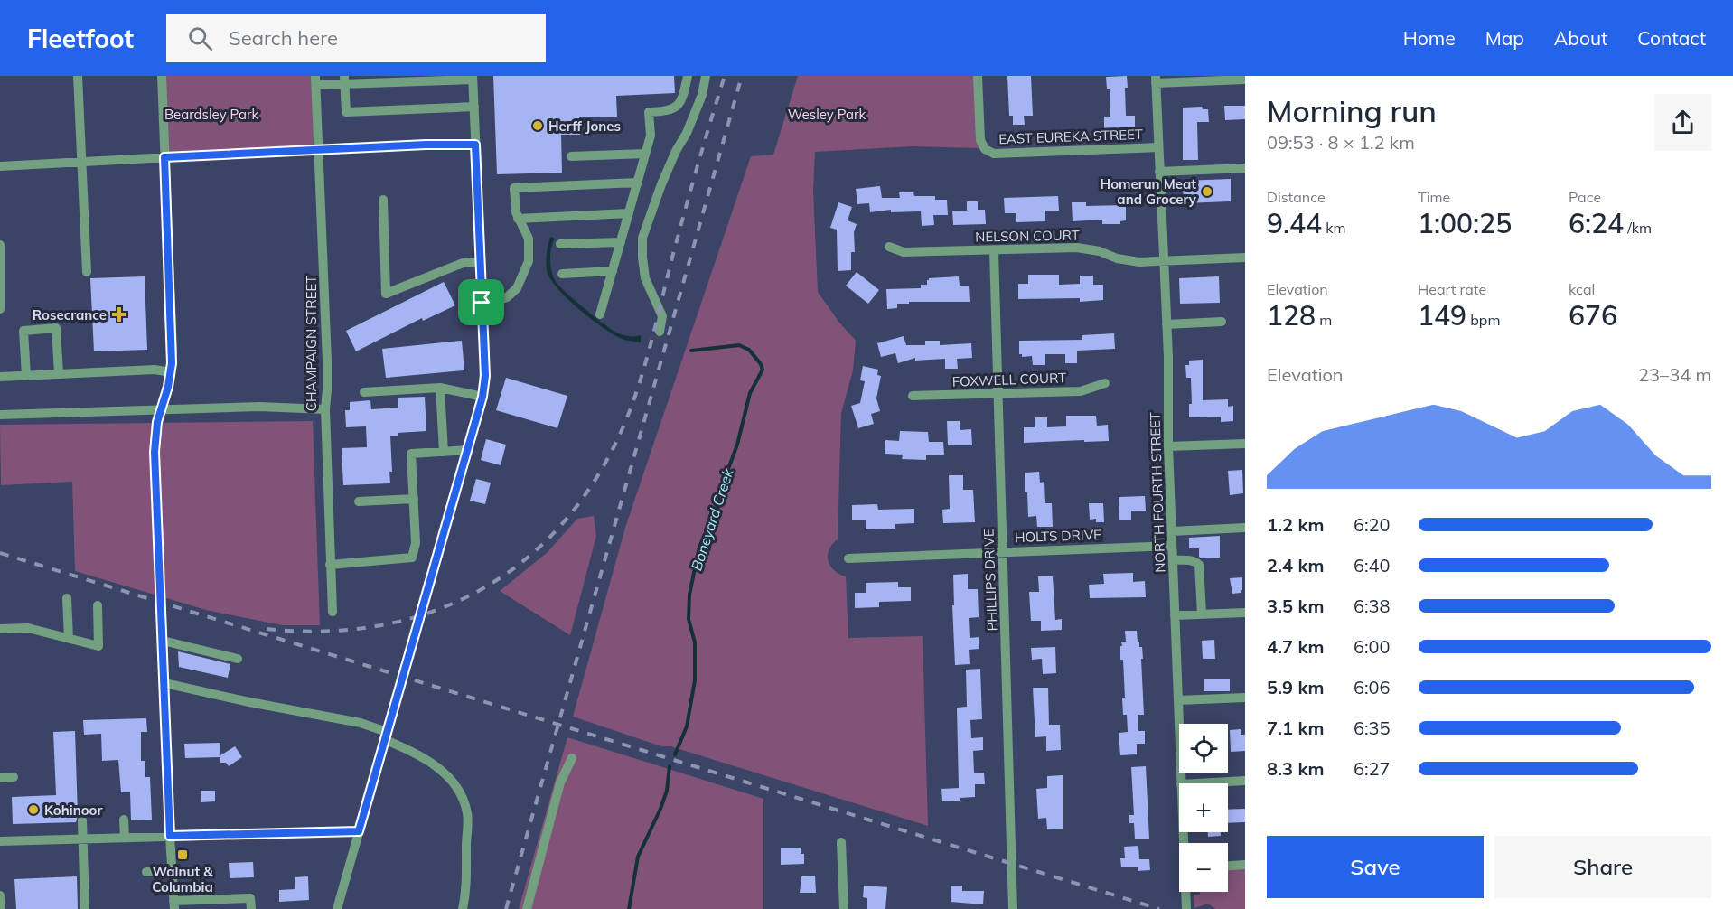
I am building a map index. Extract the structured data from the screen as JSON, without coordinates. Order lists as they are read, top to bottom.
{
  "streets": {
    "street": [
      "EAST EUREKA STREET",
      "NELSON COURT",
      "CHAMPAIGN STREET",
      "FOXWELL COURT",
      "NORTH FOURTH STREET",
      "HOLTS DRIVE",
      "PHILLIPS DRIVE"
    ]
  },
  "crossings": [
    ["EAST EUREKA STREET", "NORTH FOURTH STREET"],
    ["NELSON COURT", "NORTH FOURTH STREET"],
    ["NELSON COURT", "PHILLIPS DRIVE"],
    ["FOXWELL COURT", "PHILLIPS DRIVE"],
    ["NORTH FOURTH STREET", "HOLTS DRIVE"],
    ["HOLTS DRIVE", "PHILLIPS DRIVE"]
  ],
  "water": ["Boneyard Creek"],
  "parks": ["Beardsley Park", "Wesley Park"],
  "places": {
    "other": ["Herff Jones", "Homerun Meat and Grocery", "Kohinoor"],
    "health": ["Rosecrance"],
    "transit": ["Walnut & Columbia"]
  },
  "page": {
    "header": "Fleetfoot",
    "search": "Search here",
    "nav": [
      "Home",
      "Map",
      "About",
      "Contact"
    ],
    "heading": ["Morning run", "09:53 · 8 × 1.2 km"],
    "stats": [
      ["Distance", "9.44 km"],
      ["Time", "1:00:25"],
      ["Pace", "6:24 /km"],
      ["Elevation", "128 m"],
      ["Heart rate", "149 bpm"],
      ["kcal", "676"]
    ],
    "chart": ["Elevation", "23–34 m"],
    "list": [
      {
        "name": "1.2 km",
        "note": "6:20"
      },
      {
        "name": "2.4 km",
        "note": "6:40"
      },
      {
        "name": "3.5 km",
        "note": "6:38"
      },
      {
        "name": "4.7 km",
        "note": "6:00"
      },
      {
        "name": "5.9 km",
        "note": "6:06"
      },
      {
        "name": "7.1 km",
        "note": "6:35"
      },
      {
        "name": "8.3 km",
        "note": "6:27"
      }
    ],
    "map_buttons": ["+", "−"],
    "buttons": ["Save", "Share"]
  }
}
